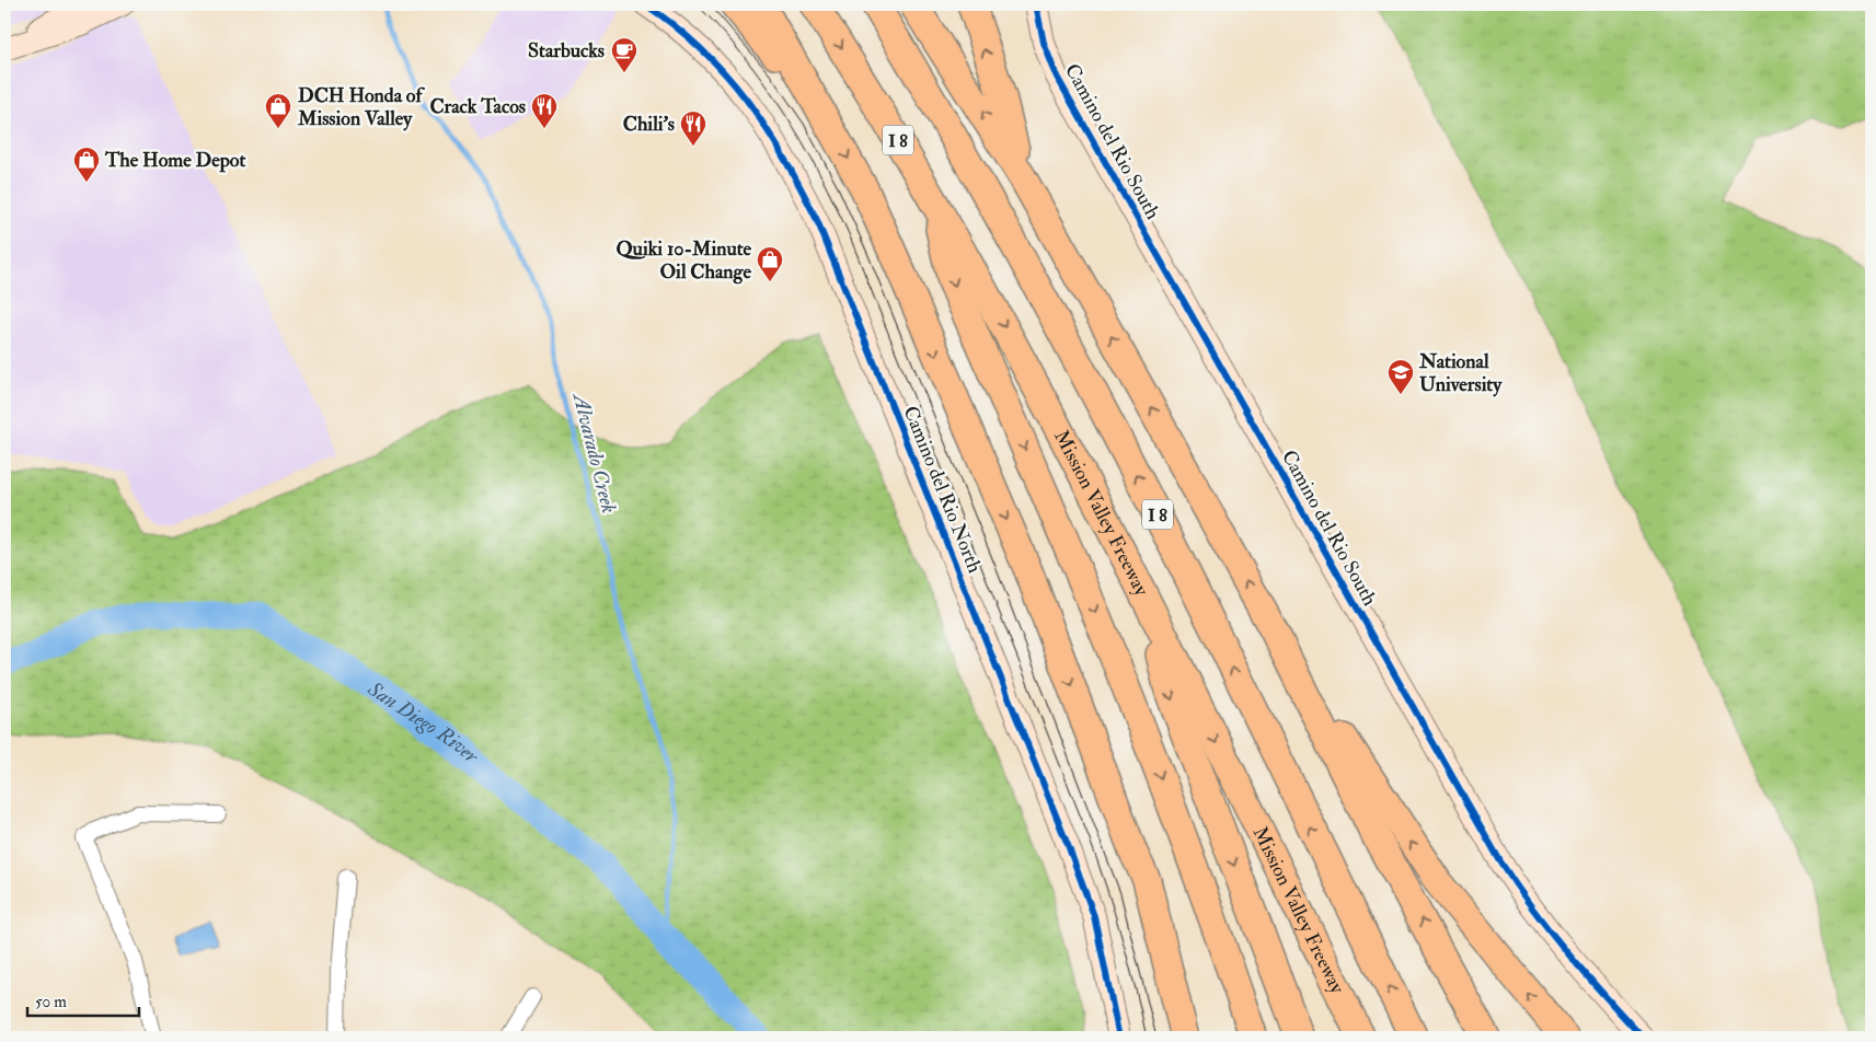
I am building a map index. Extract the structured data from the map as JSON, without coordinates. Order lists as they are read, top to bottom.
{
  "streets": {
    "highway": ["I 8", "Mission Valley Freeway"],
    "street": ["Camino del Rio South", "Camino del Rio North"]
  },
  "water": ["Alvarado Creek", "San Diego River"],
  "places": {
    "cafe": ["Starbucks"],
    "shop": ["DCH Honda of Mission Valley", "The Home Depot", "Quiki 10-Minute Oil Change"],
    "restaurant": ["Crack Tacos", "Chili's"],
    "school or university": ["National University"]
  },
  "scale_bar": "50 m"
}
